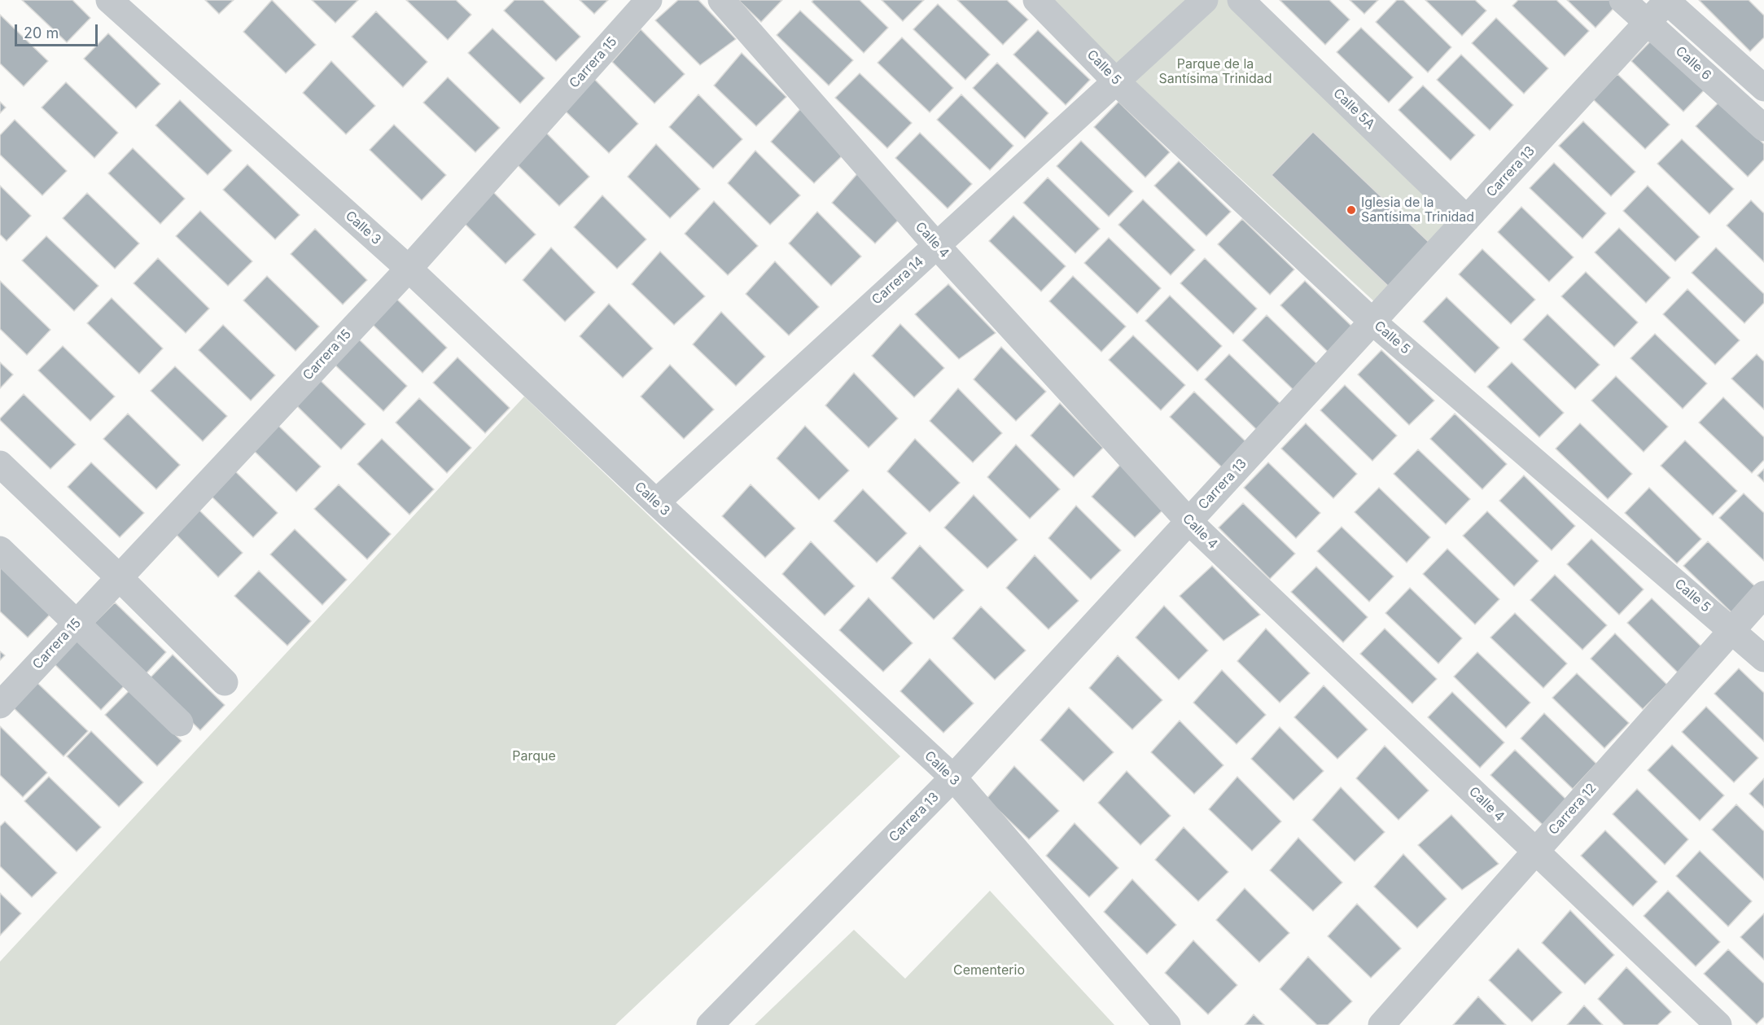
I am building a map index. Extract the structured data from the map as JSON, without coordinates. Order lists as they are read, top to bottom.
{
  "streets": {
    "street": [
      "Carrera 15",
      "Calle 6",
      "Calle 5",
      "Calle 5A",
      "Carrera 13",
      "Calle 3",
      "Calle 4",
      "Carrera 14",
      "Carrera 12"
    ]
  },
  "crossings": [
    ["Carrera 15", "Calle 3"],
    ["Calle 6", "Carrera 13"],
    ["Calle 5", "Carrera 13"],
    ["Calle 5", "Carrera 14"],
    ["Calle 5", "Carrera 12"],
    ["Calle 5A", "Carrera 13"],
    ["Carrera 13", "Calle 3"],
    ["Carrera 13", "Calle 4"],
    ["Calle 3", "Carrera 14"],
    ["Calle 4", "Carrera 14"],
    ["Calle 4", "Carrera 12"]
  ],
  "parks": ["Parque de la Santísima Trinidad", "Parque", "Cementerio"],
  "places": ["Iglesia de la Santísima Trinidad"],
  "scale_bar": "20 m"
}
